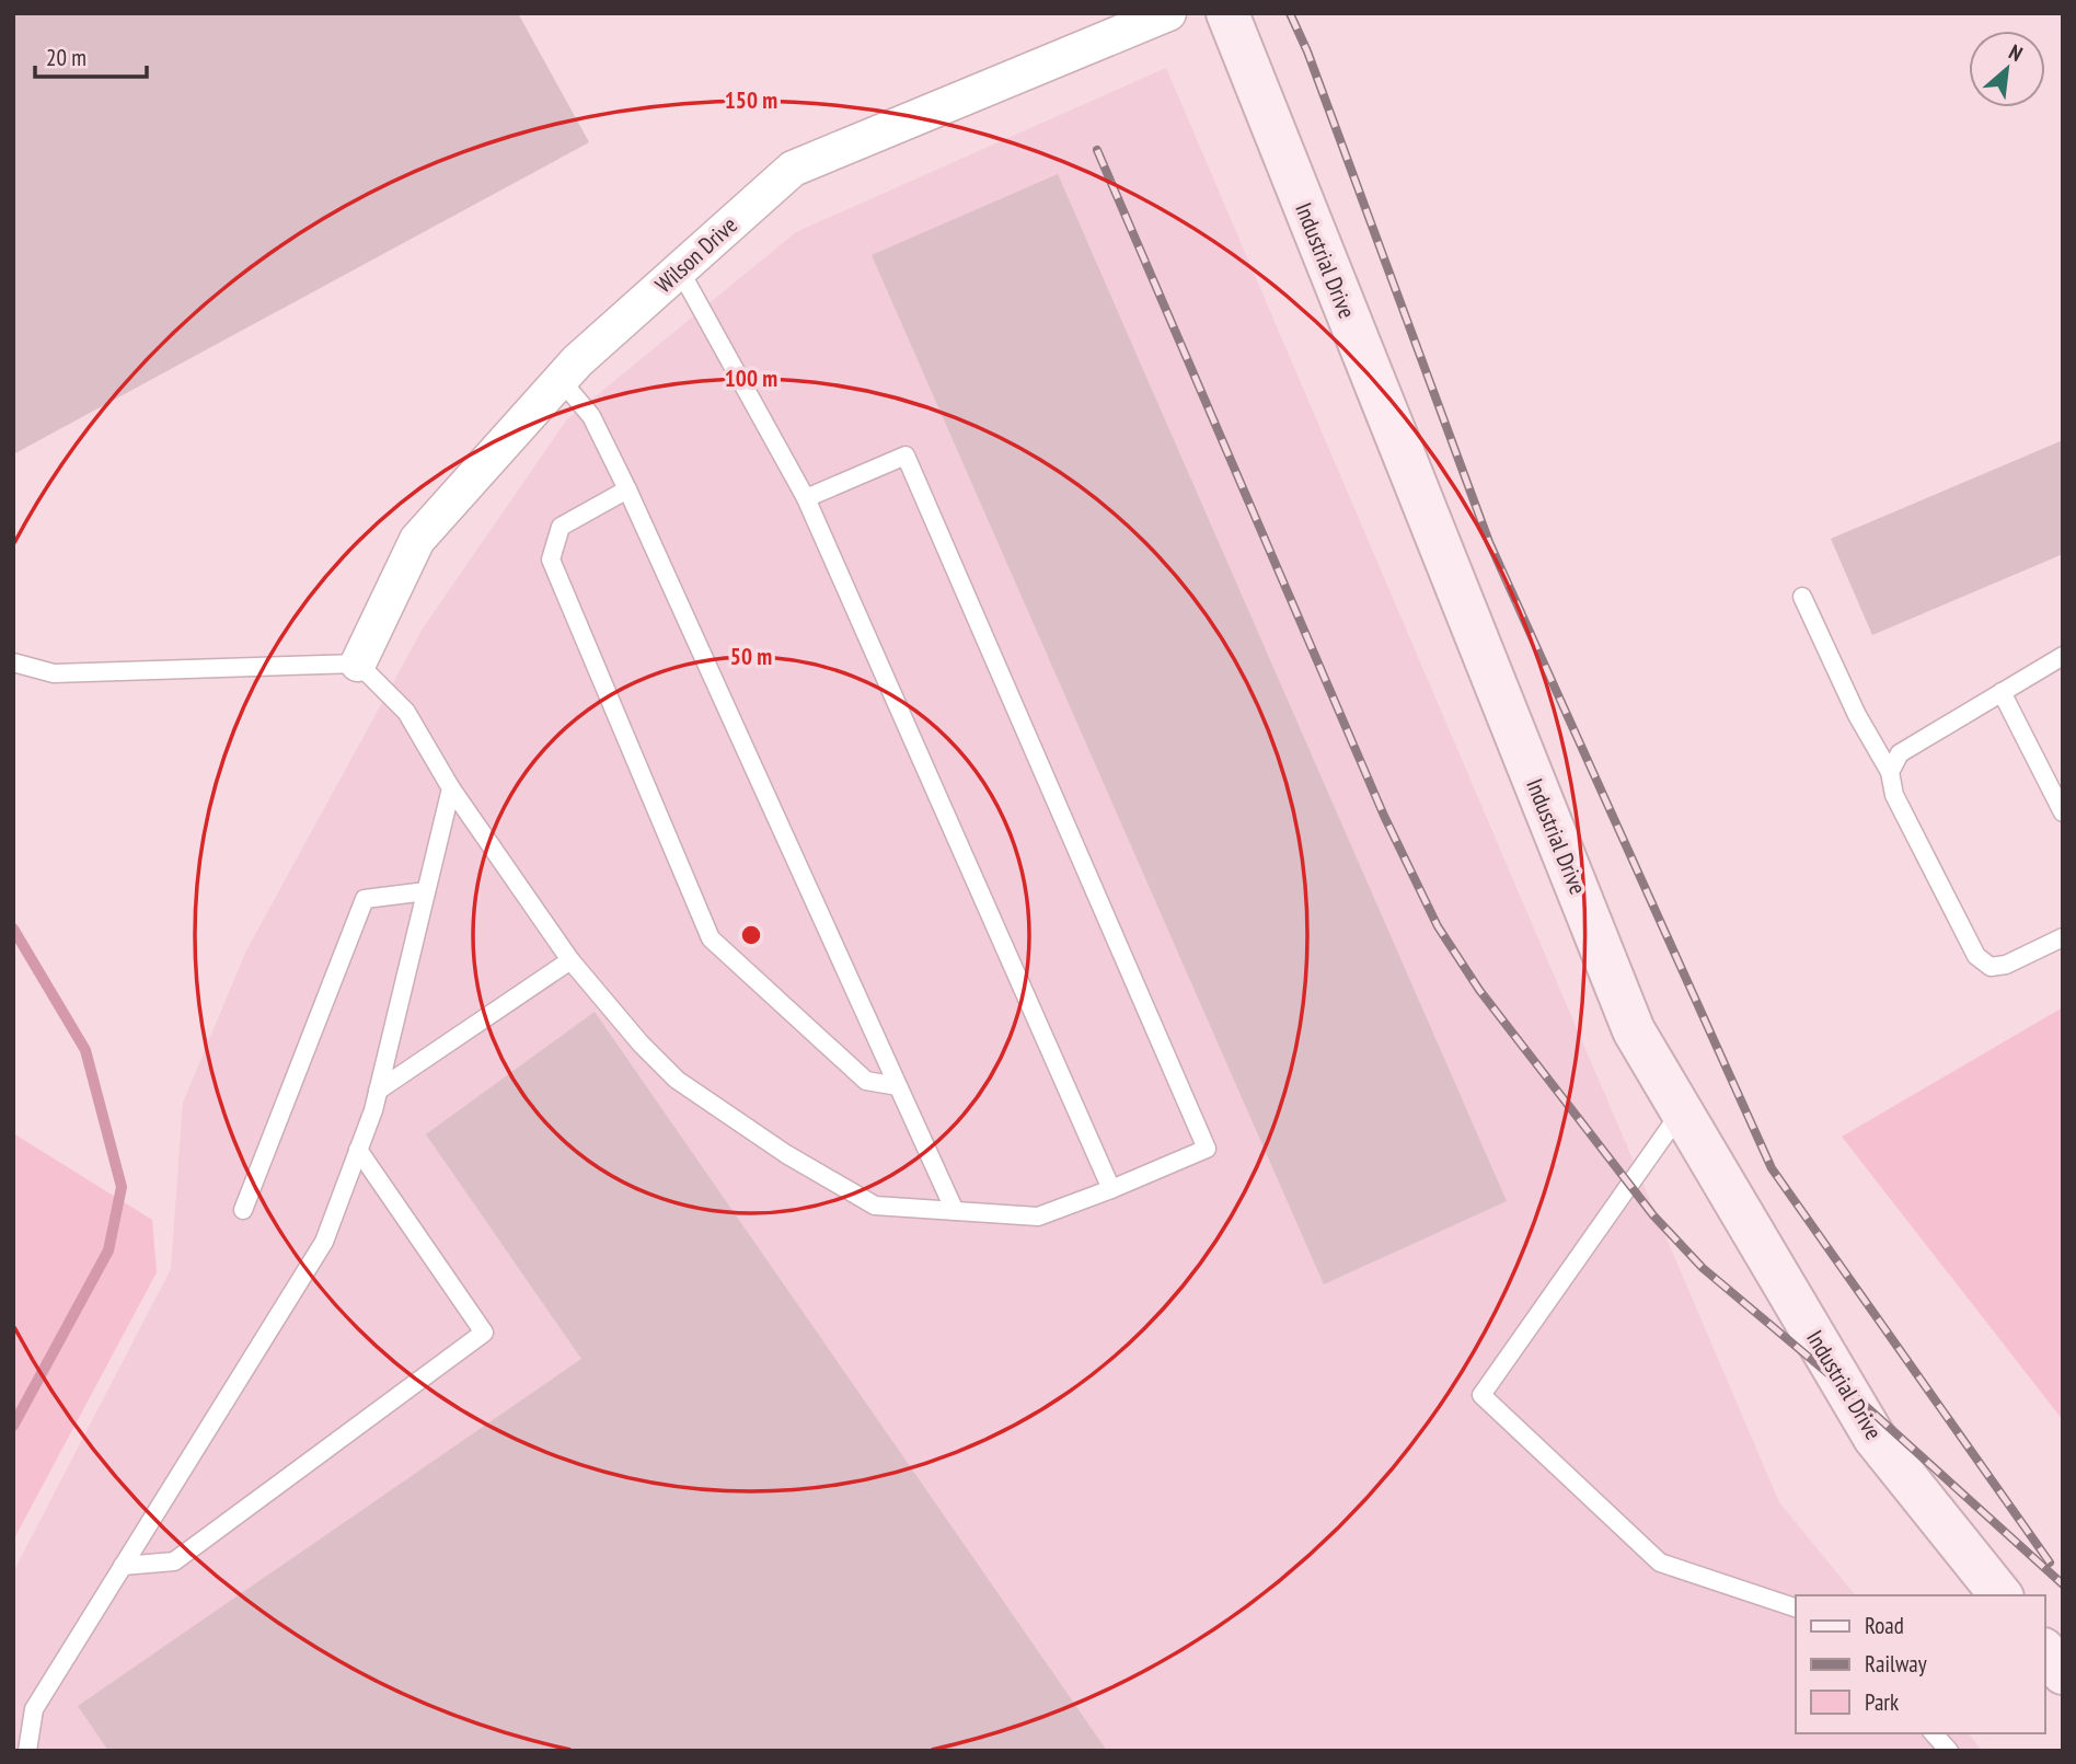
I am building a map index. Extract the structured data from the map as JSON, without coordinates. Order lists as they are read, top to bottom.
{
  "streets": {
    "main road": ["Industrial Drive"],
    "street": ["Wilson Drive"]
  },
  "legend": ["Road", "Railway", "Park"],
  "scale_bar": "20 m",
  "north": "top right",
  "rings": ["150 m", "100 m", "50 m"]
}
